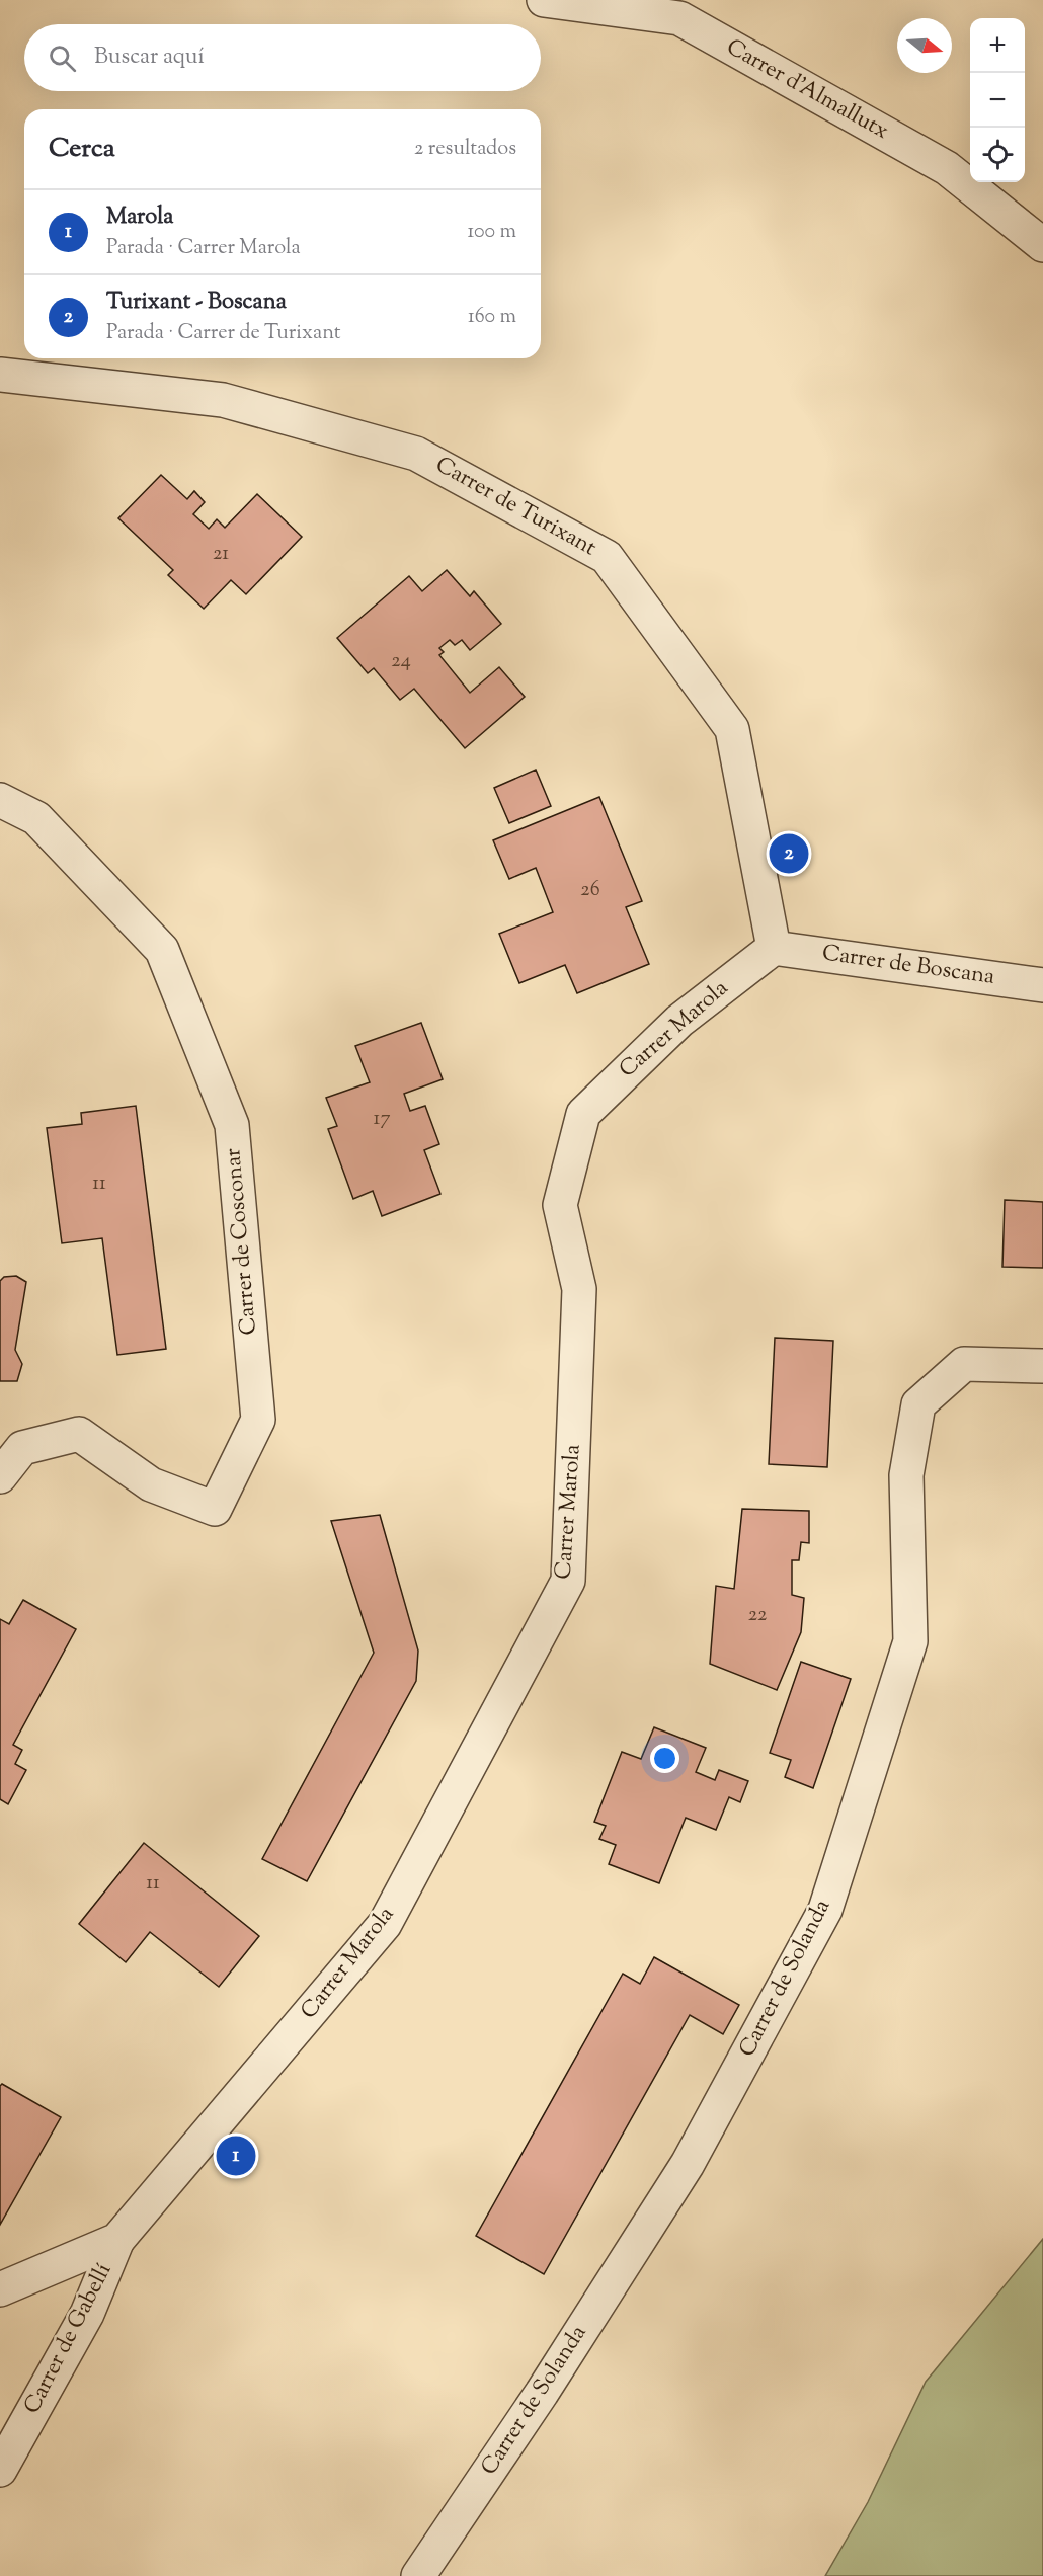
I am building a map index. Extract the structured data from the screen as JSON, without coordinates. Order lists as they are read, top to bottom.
{
  "streets": {
    "street": [
      "Carrer d'Almallutx",
      "Carrer de Turixant",
      "Carrer de Boscana",
      "Carrer Marola",
      "Carrer de Cosconar",
      "Carrer de Solanda",
      "Carrer de Gabellí"
    ]
  },
  "crossings": [
    ["Carrer de Turixant", "Carrer de Boscana"],
    ["Carrer de Turixant", "Carrer Marola"],
    ["Carrer de Boscana", "Carrer Marola"],
    ["Carrer Marola", "Carrer de Gabellí"]
  ],
  "house_numbers": [
    "21",
    "24",
    "26",
    "17",
    "11",
    "22",
    "11"
  ],
  "north": "right",
  "page": {
    "map_buttons": ["+", "−"],
    "search": "Buscar aquí",
    "heading": ["Cerca", "2 resultados"],
    "list": [
      {
        "mark": "1",
        "name": "Marola",
        "note": "Parada · Carrer Marola",
        "value": "100 m"
      },
      {
        "mark": "2",
        "name": "Turixant - Boscana",
        "note": "Parada · Carrer de Turixant",
        "value": "160 m"
      }
    ],
    "pins": ["2", "1"]
  }
}
